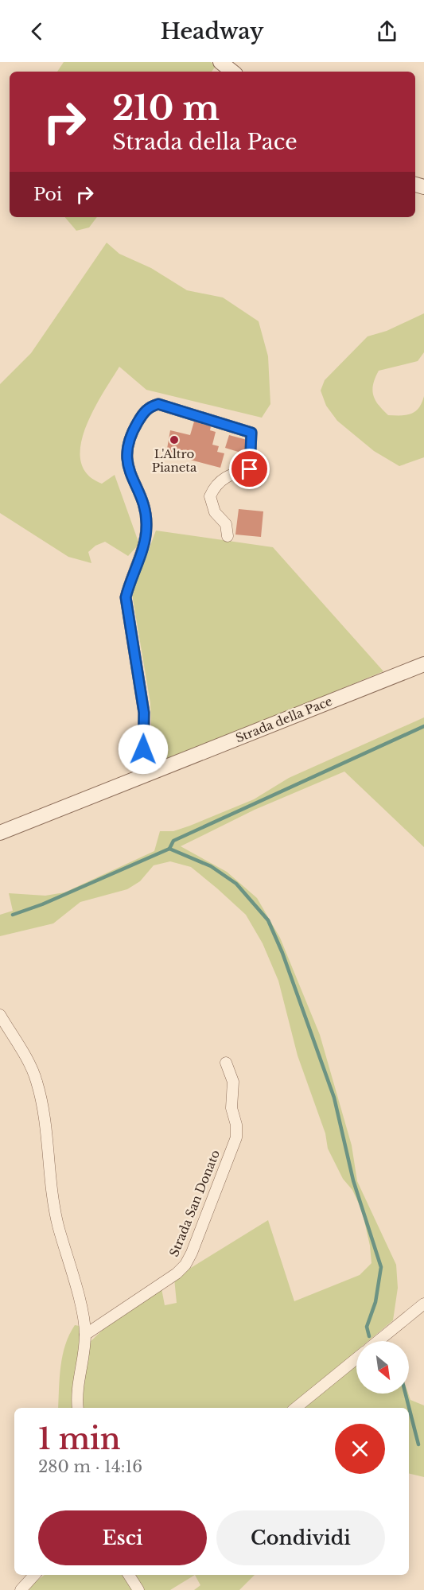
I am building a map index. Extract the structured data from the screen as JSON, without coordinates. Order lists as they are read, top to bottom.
{
  "streets": {
    "street": ["Strada della Pace", "Strada San Donato"]
  },
  "places": ["L'Altro Pianeta"],
  "north": "bottom right",
  "page": {
    "header": "Headway",
    "turn": ["210 m", "Strada della Pace"],
    "then": "Poi",
    "heading": ["1 min", "280 m · 14:16"],
    "buttons": ["Esci", "Condividi"]
  }
}
